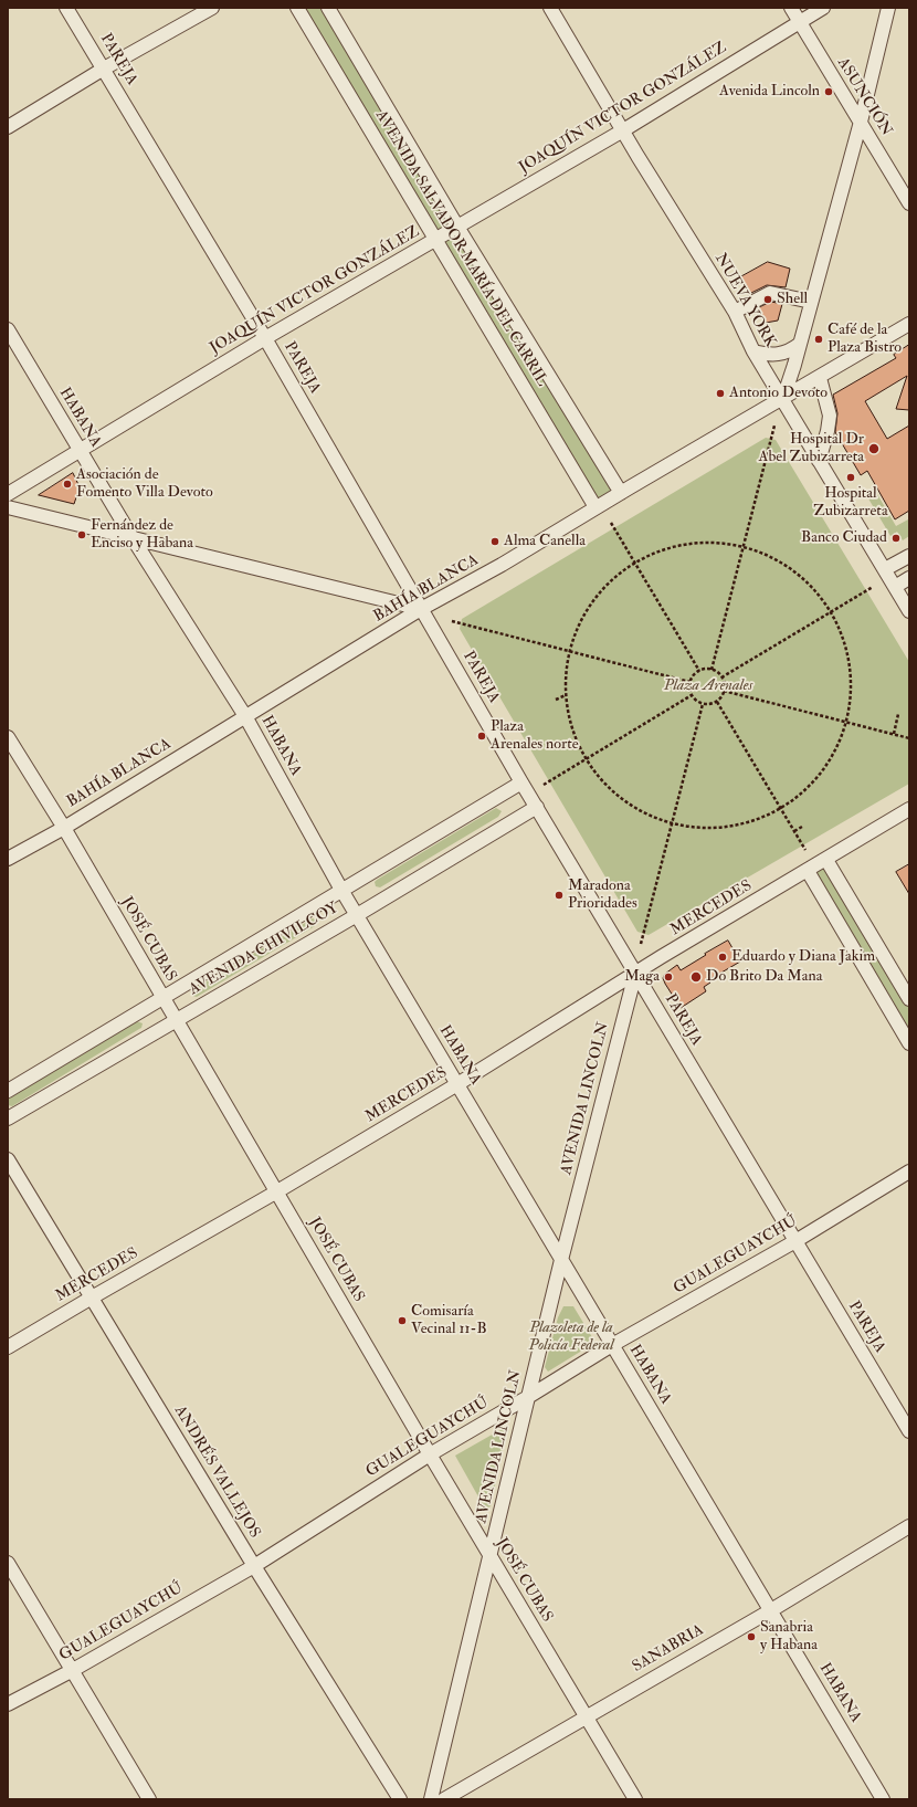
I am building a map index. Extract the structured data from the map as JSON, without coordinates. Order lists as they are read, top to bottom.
{
  "streets": {
    "street": [
      "PAREJA",
      "ASUNCIÓN",
      "JOAQUÍN VICTOR GONZÁLEZ",
      "AVENIDA SALVADOR MARÍA DEL CARRIL",
      "NUEVA YORK",
      "HABANA",
      "BAHÍA BLANCA",
      "MERCEDES",
      "JOSÉ CUBAS",
      "AVENIDA CHIVILCOY",
      "AVENIDA LINCOLN",
      "GUALEGUAYCHÚ",
      "ANDRÉS VALLEJOS",
      "SANABRIA"
    ]
  },
  "crossings": [
    ["PAREJA", "JOAQUÍN VICTOR GONZÁLEZ"],
    ["PAREJA", "BAHÍA BLANCA"],
    ["PAREJA", "MERCEDES"],
    ["PAREJA", "AVENIDA CHIVILCOY"],
    ["PAREJA", "AVENIDA LINCOLN"],
    ["PAREJA", "GUALEGUAYCHÚ"],
    ["ASUNCIÓN", "JOAQUÍN VICTOR GONZÁLEZ"],
    ["JOAQUÍN VICTOR GONZÁLEZ", "AVENIDA SALVADOR MARÍA DEL CARRIL"],
    ["JOAQUÍN VICTOR GONZÁLEZ", "NUEVA YORK"],
    ["JOAQUÍN VICTOR GONZÁLEZ", "HABANA"],
    ["AVENIDA SALVADOR MARÍA DEL CARRIL", "BAHÍA BLANCA"],
    ["NUEVA YORK", "BAHÍA BLANCA"],
    ["HABANA", "BAHÍA BLANCA"],
    ["HABANA", "MERCEDES"],
    ["HABANA", "AVENIDA CHIVILCOY"],
    ["HABANA", "AVENIDA LINCOLN"],
    ["HABANA", "GUALEGUAYCHÚ"],
    ["HABANA", "SANABRIA"],
    ["BAHÍA BLANCA", "JOSÉ CUBAS"],
    ["MERCEDES", "JOSÉ CUBAS"],
    ["MERCEDES", "AVENIDA LINCOLN"],
    ["MERCEDES", "ANDRÉS VALLEJOS"],
    ["JOSÉ CUBAS", "AVENIDA CHIVILCOY"],
    ["JOSÉ CUBAS", "AVENIDA LINCOLN"],
    ["JOSÉ CUBAS", "GUALEGUAYCHÚ"],
    ["JOSÉ CUBAS", "SANABRIA"],
    ["AVENIDA LINCOLN", "GUALEGUAYCHÚ"],
    ["GUALEGUAYCHÚ", "ANDRÉS VALLEJOS"]
  ],
  "parks": ["Plaza Arenales", "Plazoleta de la Policía Federal"],
  "places": [
    "Avenida Lincoln",
    "Shell",
    "Café de la Plaza Bistro",
    "Antonio Devoto",
    "Hospital Dr Abel Zubizarreta",
    "Hospital Zubizarreta",
    "Asociación de Fomento Villa Devoto",
    "Fernández de Enciso y Habana",
    "Banco Ciudad",
    "Alma Canella",
    "Plaza Arenales norte",
    "Maradona Prioridades",
    "Eduardo y Diana Jakim",
    "Maga",
    "Do Brito Da Mana",
    "Comisaría Vecinal 11-B",
    "Sanabria y Habana"
  ]
}
